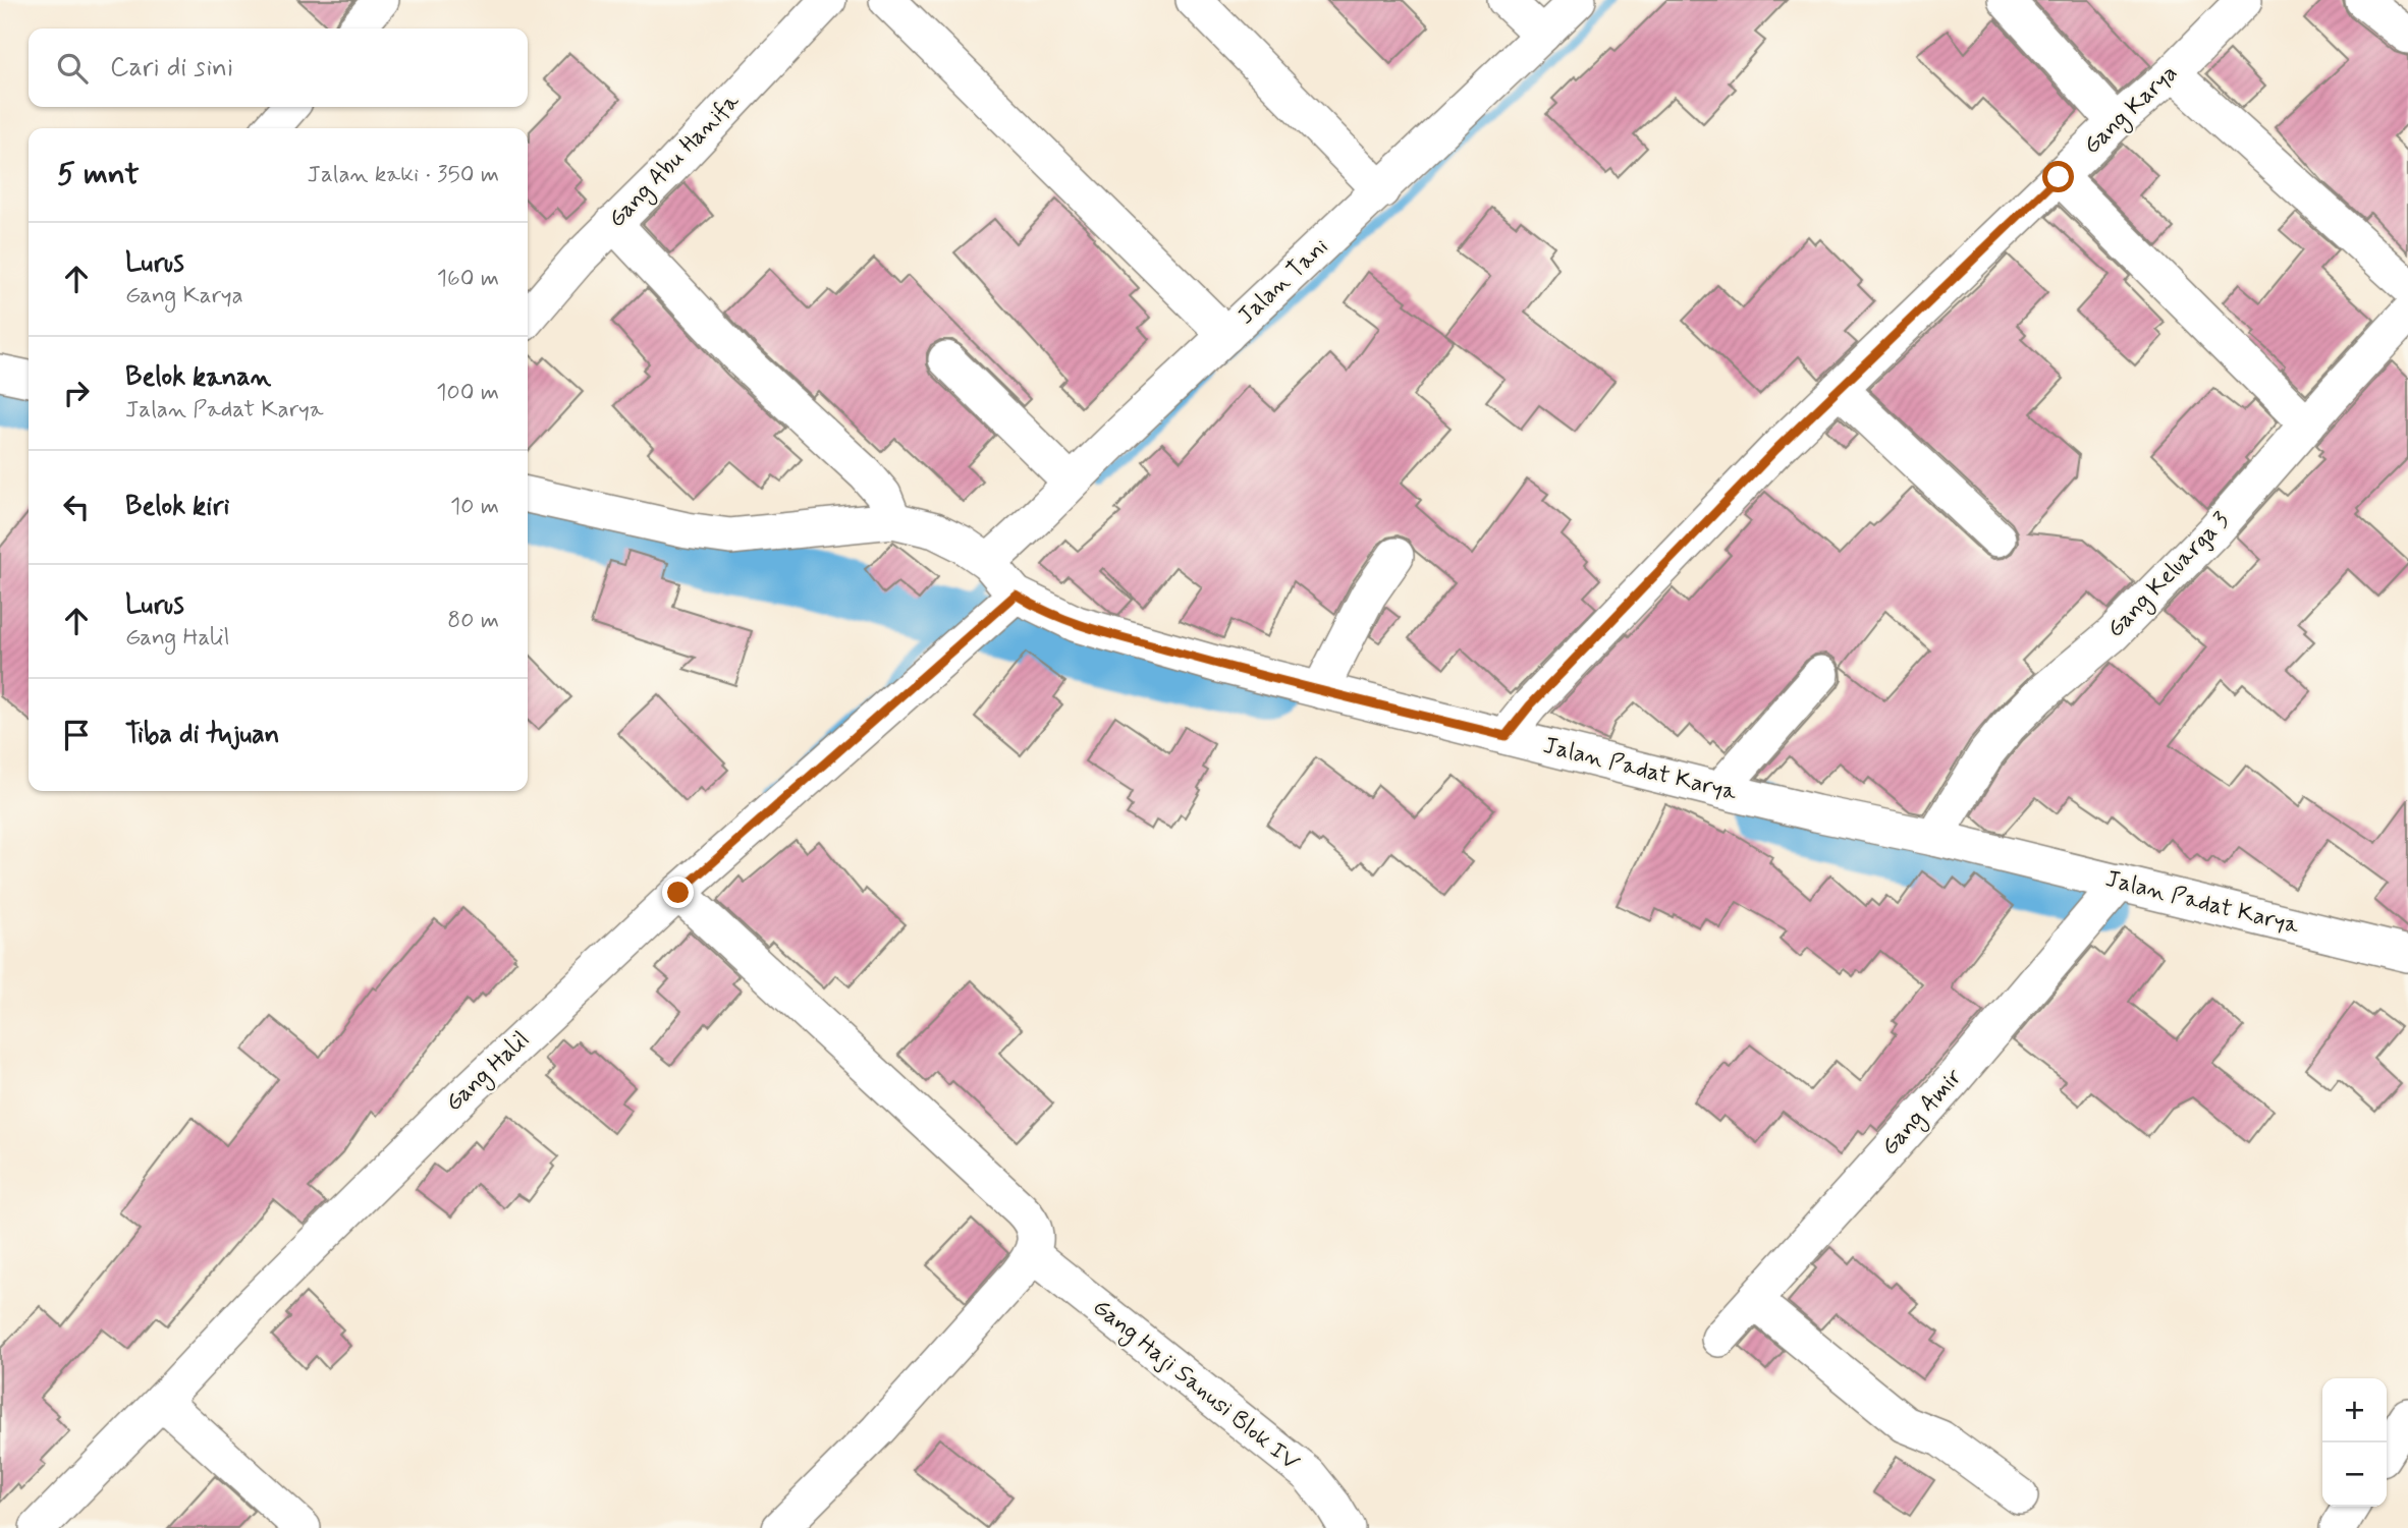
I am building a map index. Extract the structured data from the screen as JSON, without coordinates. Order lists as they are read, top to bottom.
{
  "streets": {
    "street": [
      "Gang Karya",
      "Gang Abu Hanifa",
      "Jalan Tani",
      "Gang Keluarga 3",
      "Jalan Padat Karya",
      "Gang Halil",
      "Gang Amir",
      "Gang Haji Sanusi Blok IV"
    ]
  },
  "crossings": [
    ["Gang Karya", "Jalan Padat Karya"],
    ["Jalan Tani", "Jalan Padat Karya"],
    ["Jalan Tani", "Gang Halil"],
    ["Gang Keluarga 3", "Jalan Padat Karya"],
    ["Jalan Padat Karya", "Gang Amir"]
  ],
  "page": {
    "search": "Cari di sini",
    "heading": ["5 mnt", "Jalan kaki · 350 m"],
    "list": [
      ["Lurus", "Gang Karya", "160 m"],
      ["Belok kanan", "Jalan Padat Karya", "100 m"],
      ["Belok kiri", "10 m"],
      ["Lurus", "Gang Halil", "80 m"],
      "Tiba di tujuan"
    ],
    "map_buttons": ["+", "−"]
  }
}
